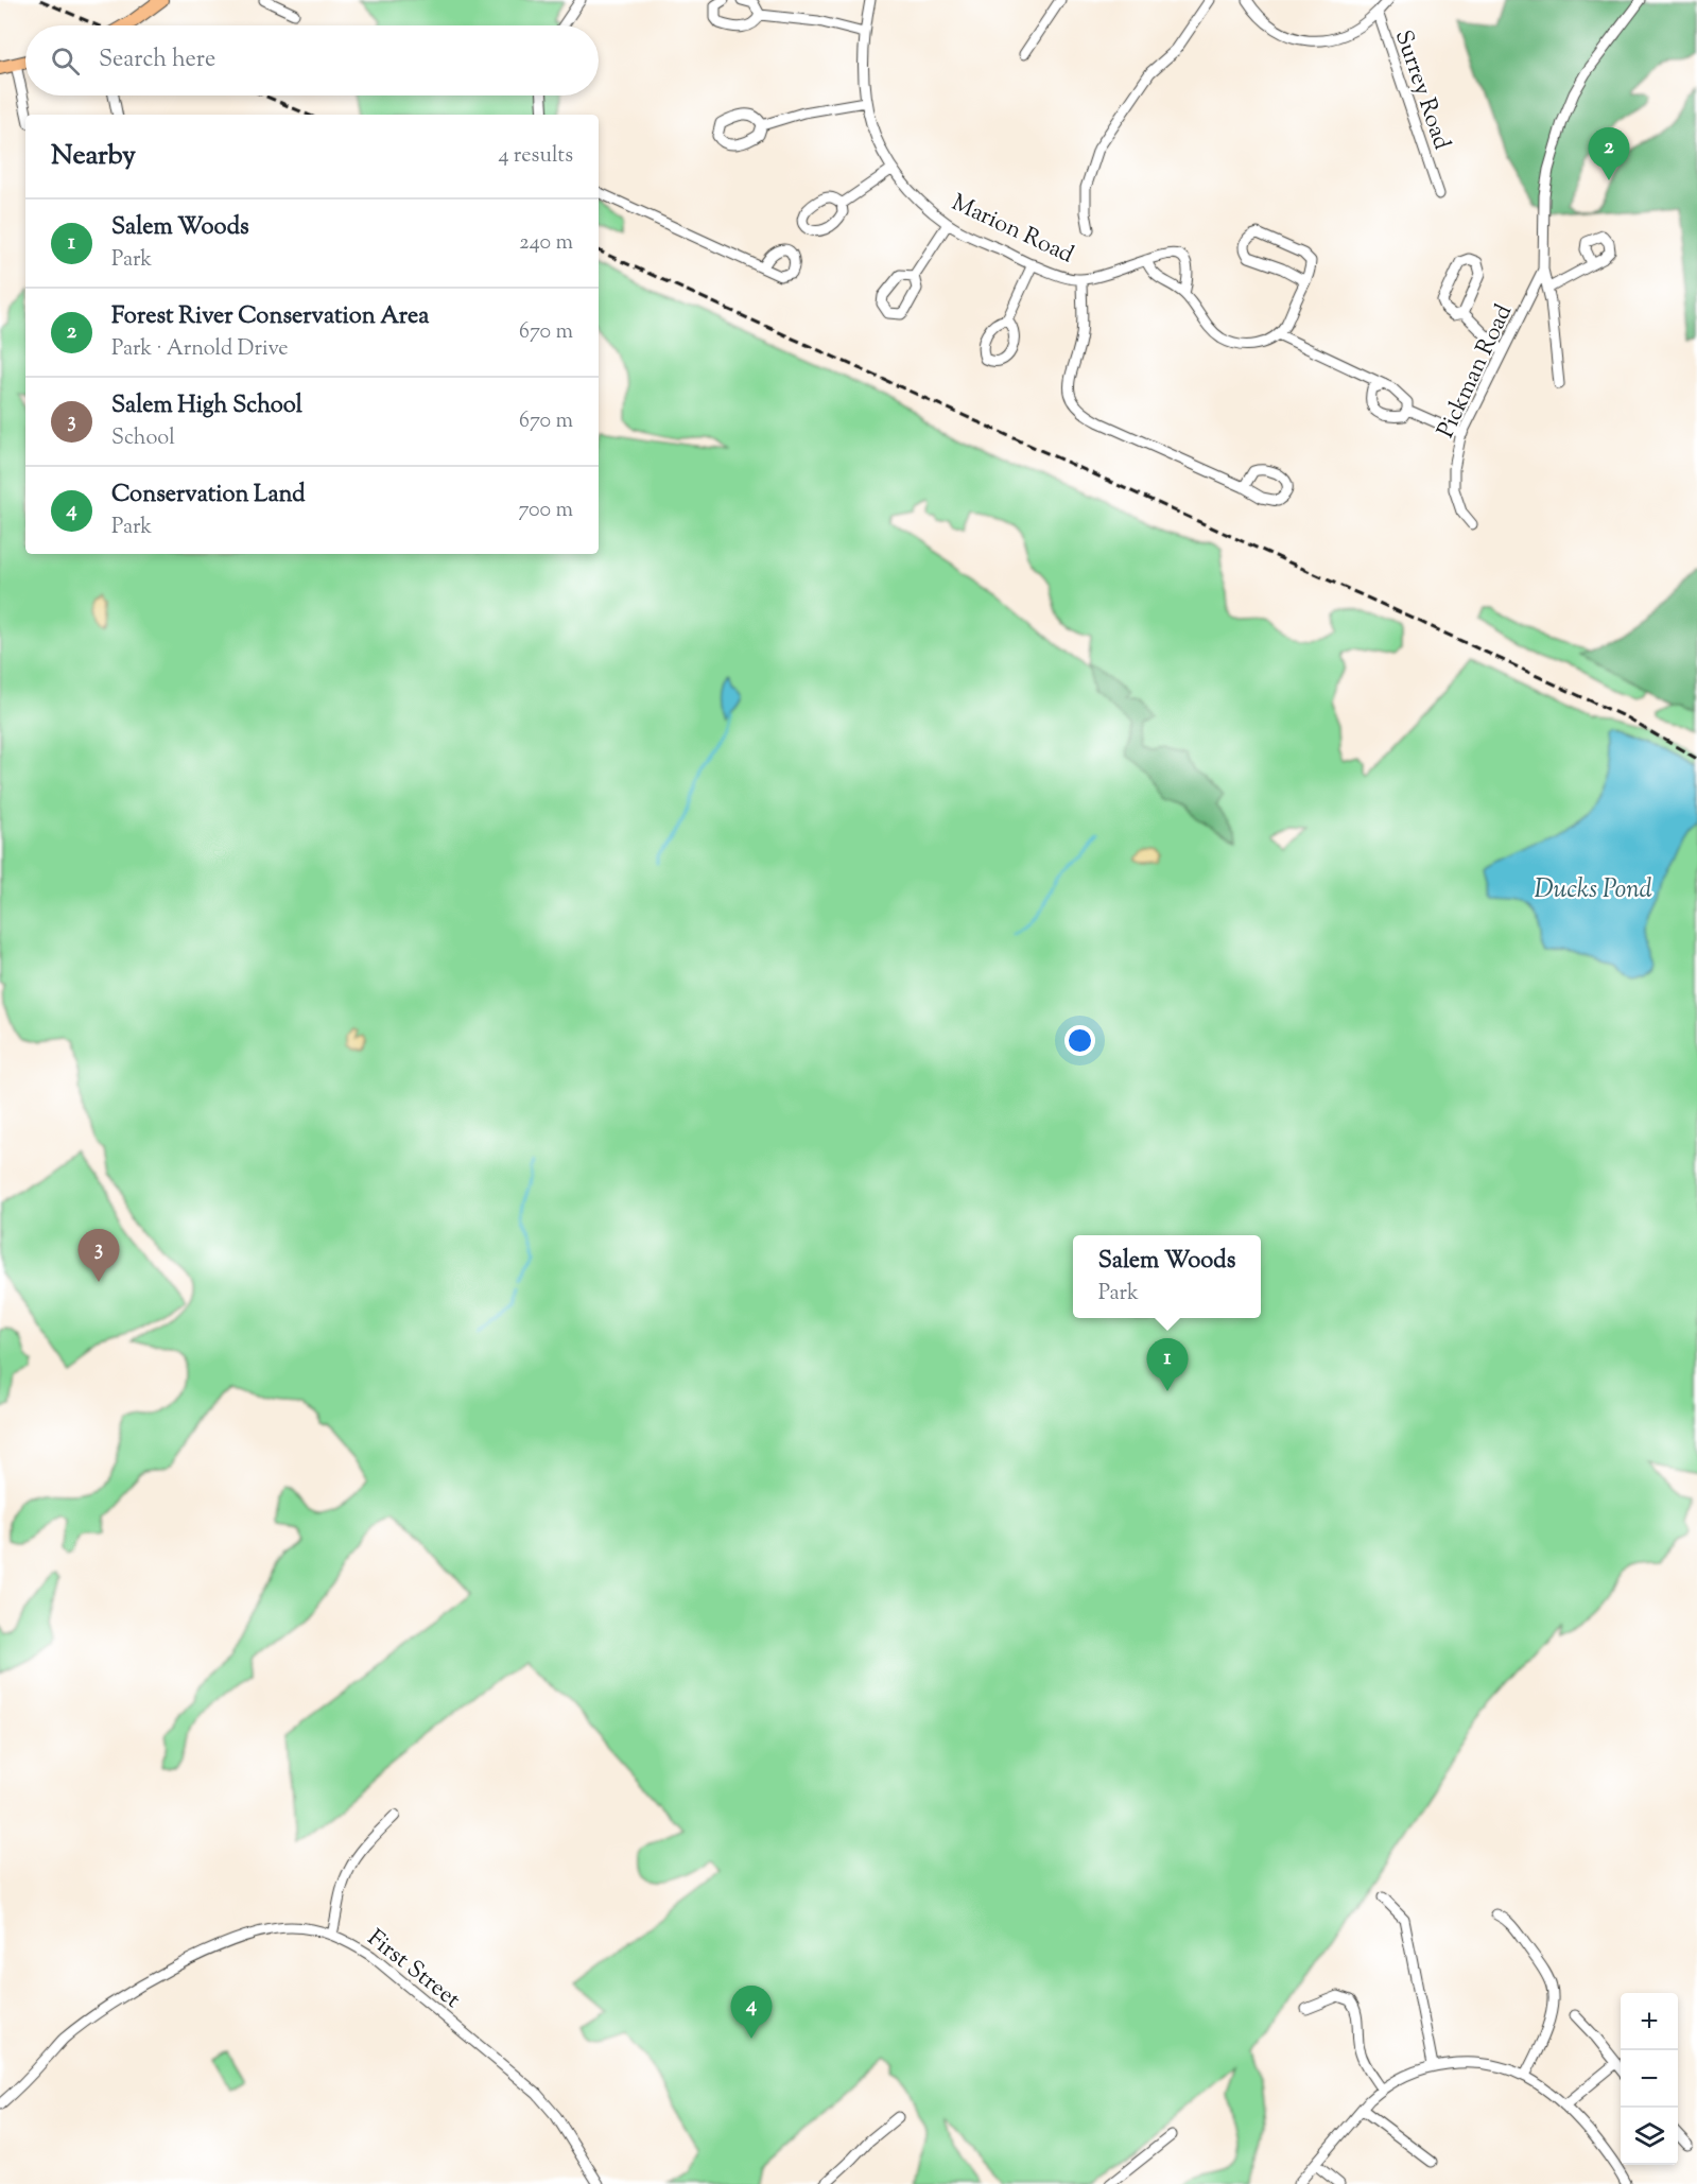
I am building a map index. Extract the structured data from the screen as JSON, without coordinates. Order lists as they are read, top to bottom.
{
  "streets": {
    "street": [
      "Surrey Road",
      "Marion Road",
      "Pickman Road",
      "First Street"
    ]
  },
  "water": ["Ducks Pond"],
  "page": {
    "search": "Search here",
    "heading": ["Nearby", "4 results"],
    "pins": [
      "2",
      "3",
      "1",
      "4"
    ],
    "list": [
      {
        "mark": "1",
        "name": "Salem Woods",
        "note": "Park",
        "value": "240 m"
      },
      {
        "mark": "2",
        "name": "Forest River Conservation Area",
        "note": "Park · Arnold Drive",
        "value": "670 m"
      },
      {
        "mark": "3",
        "name": "Salem High School",
        "note": "School",
        "value": "670 m"
      },
      {
        "mark": "4",
        "name": "Conservation Land",
        "note": "Park",
        "value": "700 m"
      }
    ],
    "popup": ["Salem Woods", "Park"],
    "map_buttons": ["+", "−"]
  }
}
